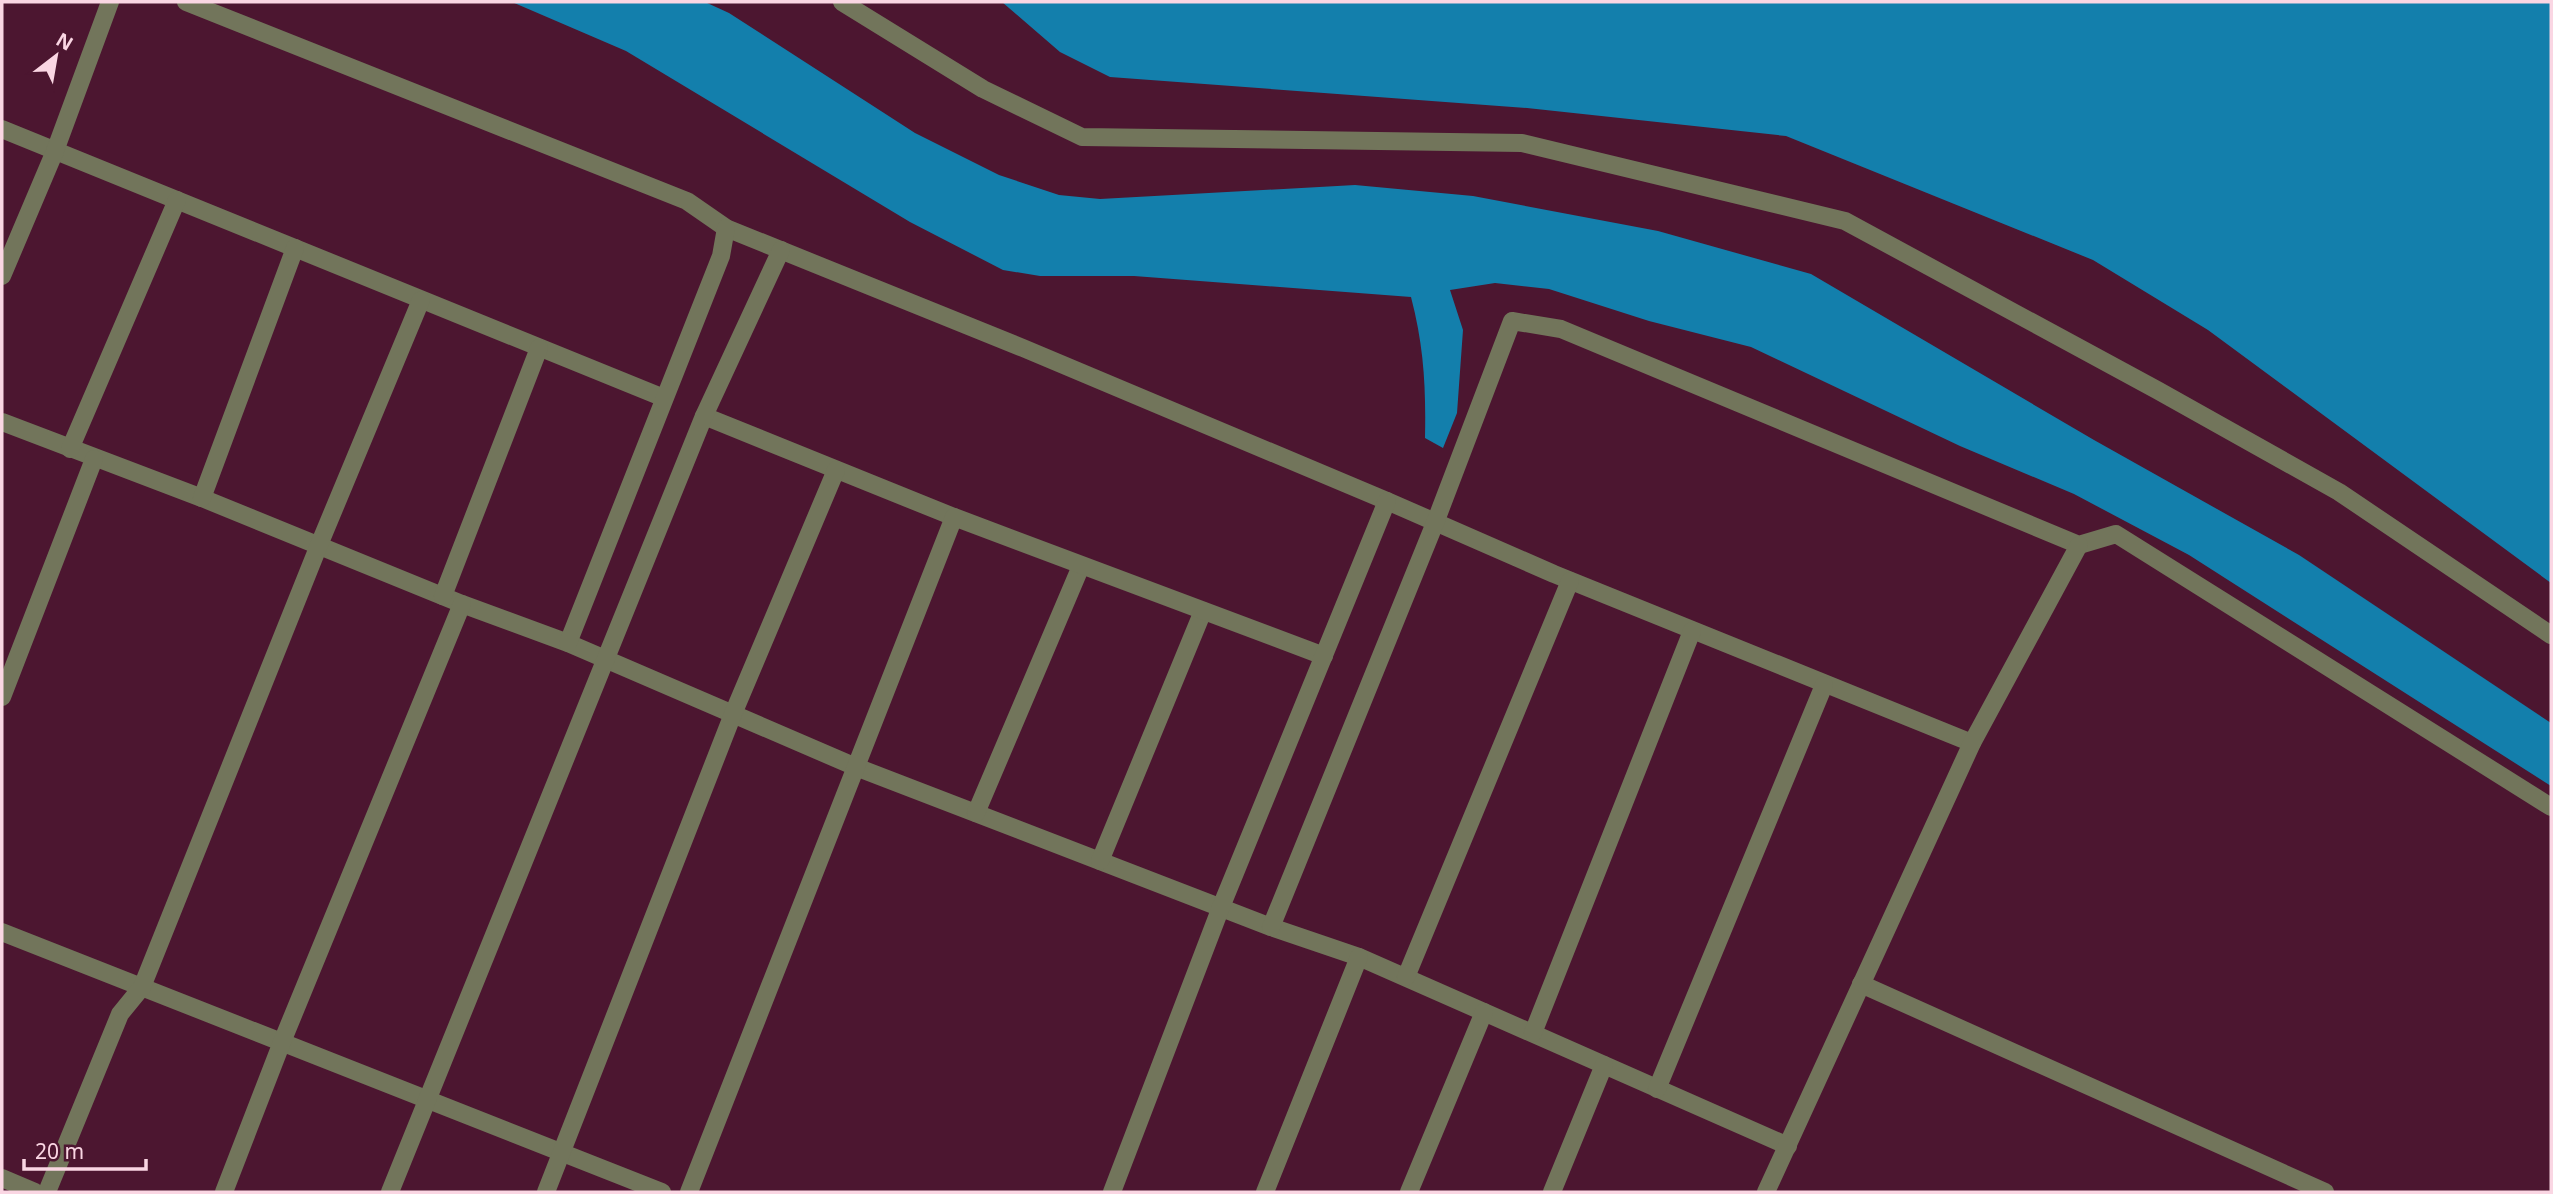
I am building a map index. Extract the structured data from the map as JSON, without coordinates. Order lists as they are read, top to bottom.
{
  "scale_bar": "20 m",
  "north": "top right"
}
